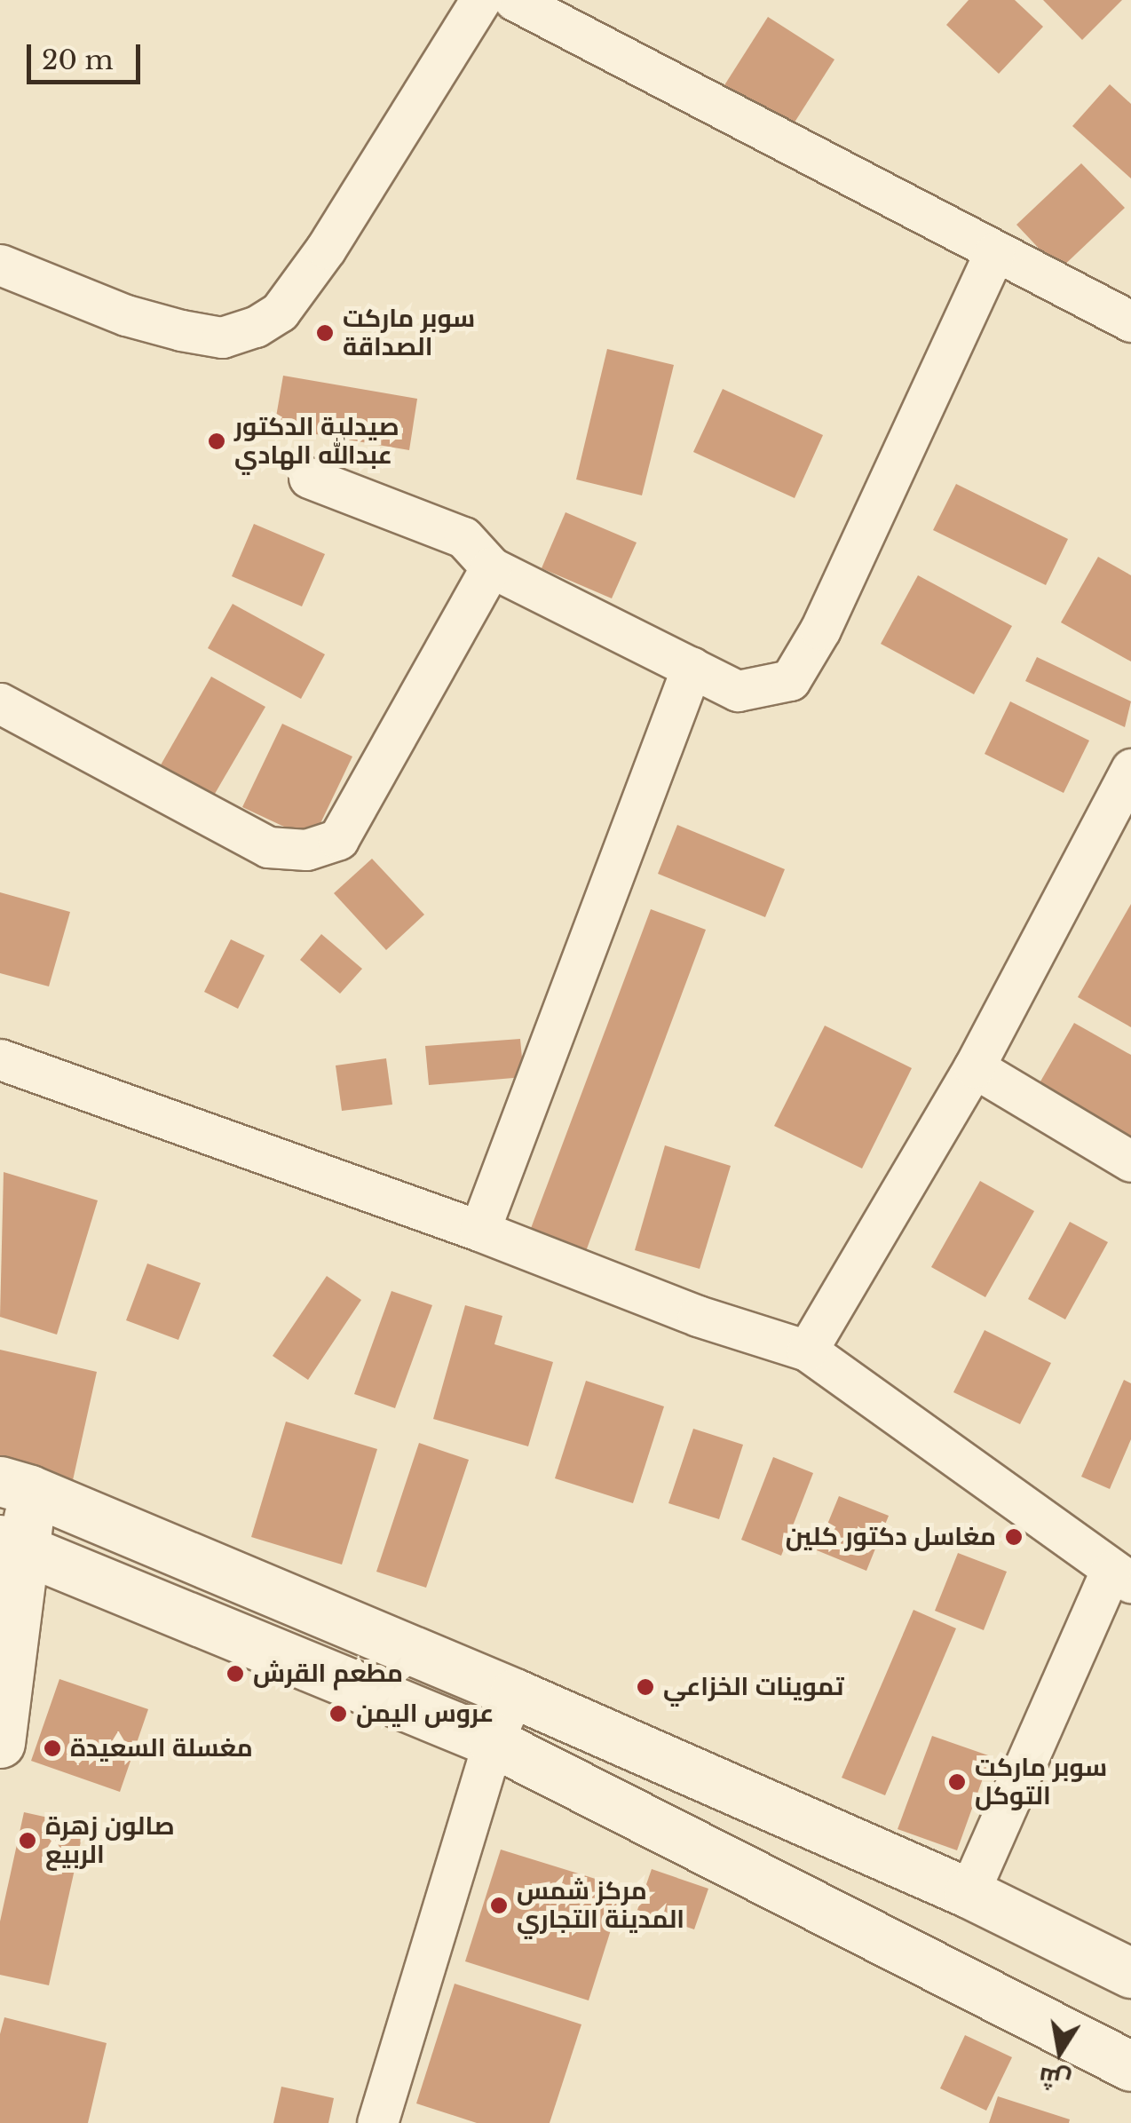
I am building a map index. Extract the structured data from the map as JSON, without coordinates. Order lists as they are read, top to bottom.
{
  "places": [
    "سوبر ماركت الصداقة",
    "صيدلية الدكتور عبدالله الهادي",
    "مغاسل دكتور كلين",
    "مطعم القرش",
    "تموينات الخزاعي",
    "عروس اليمن",
    "مغسلة السعيدة",
    "سوبر ماركت التوكل",
    "صالون زهرة الربيع",
    "مركز شمس المدينة التجاري"
  ],
  "scale_bar": "20 m",
  "north": "bottom"
}
